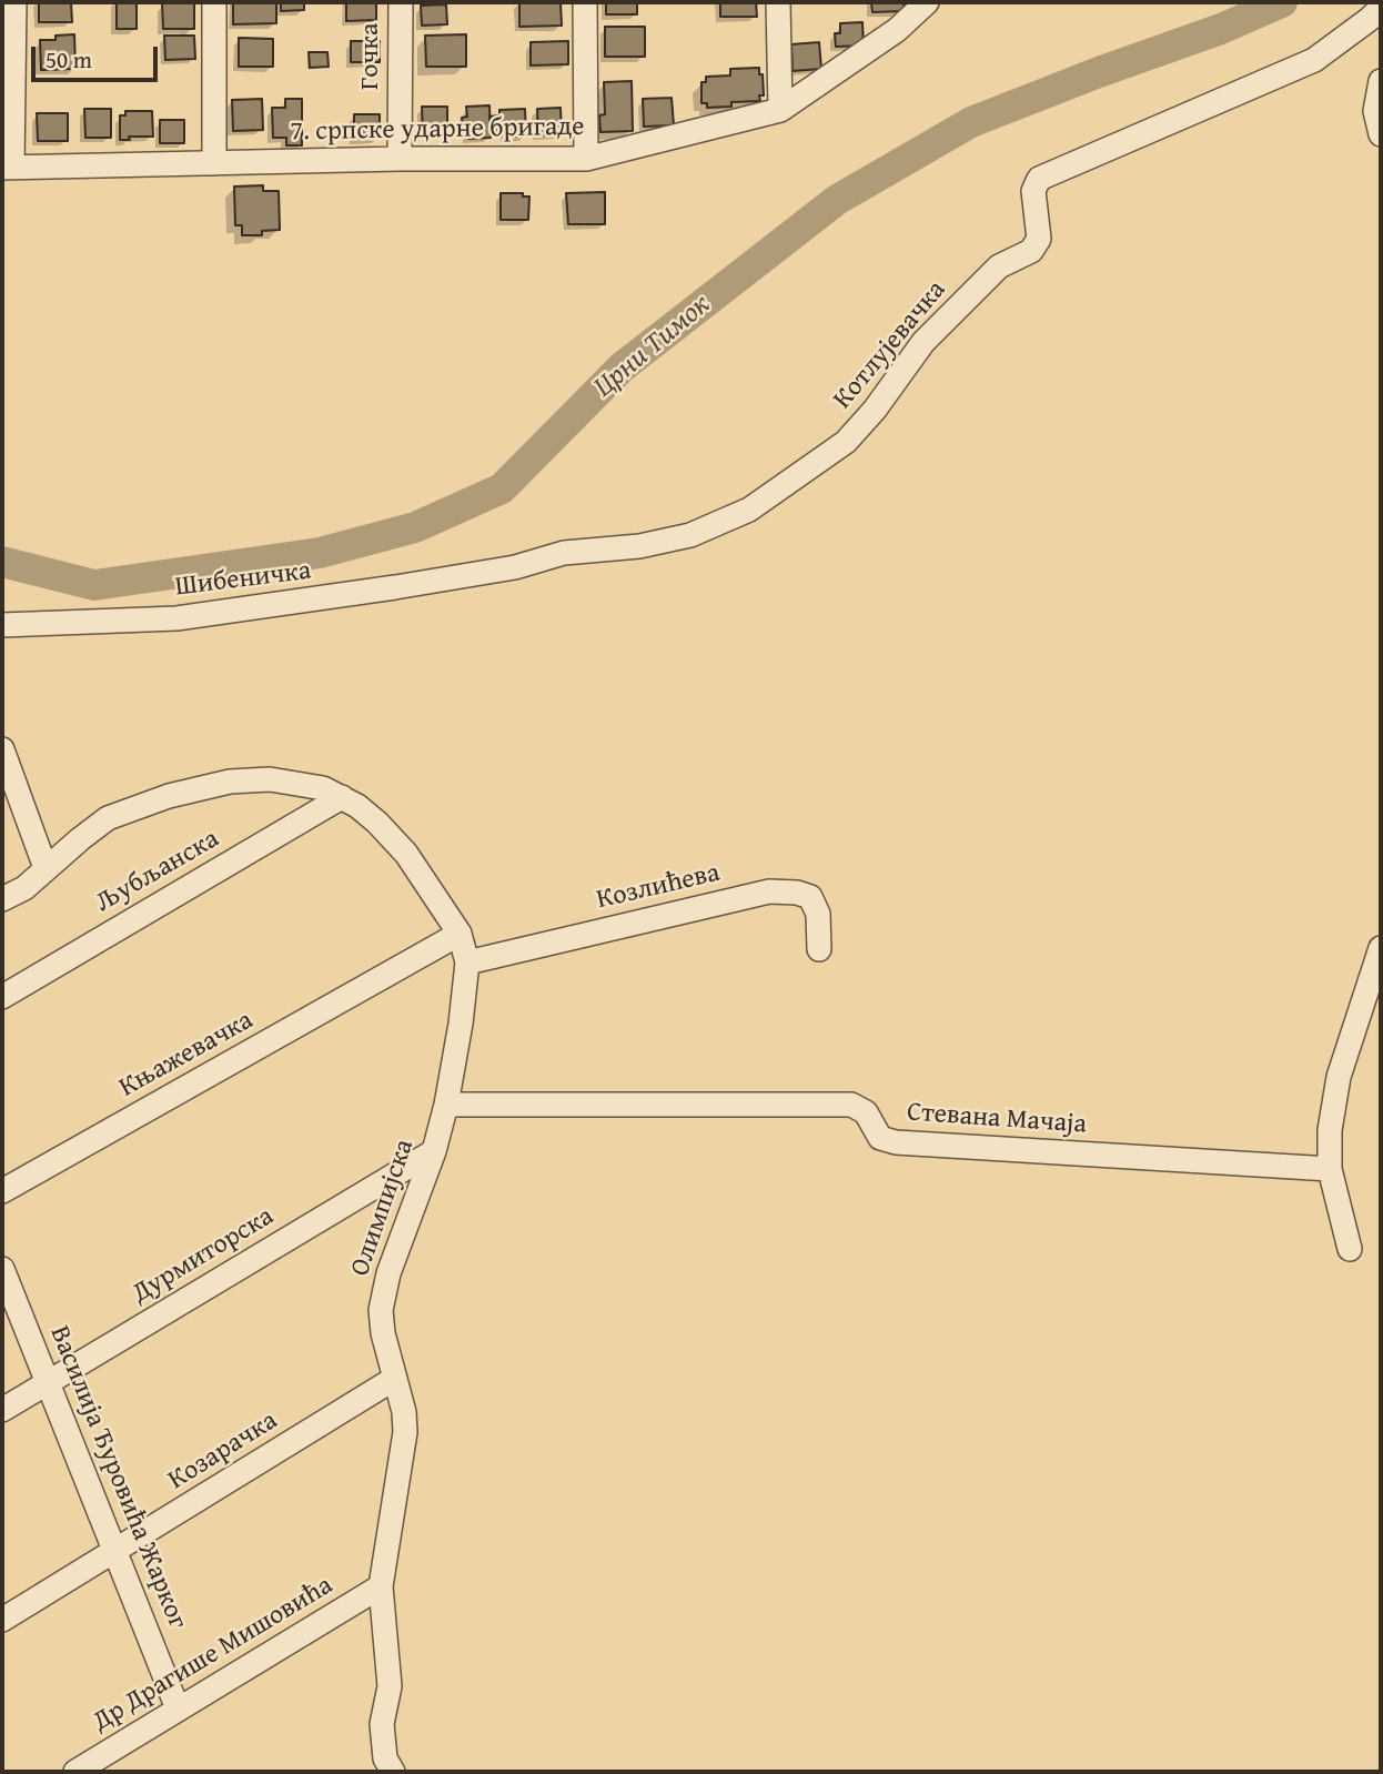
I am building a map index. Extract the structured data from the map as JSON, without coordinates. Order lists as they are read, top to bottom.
{
  "streets": {
    "street": [
      "Гочка",
      "7. српске ударне бригаде",
      "Котлујевачка",
      "Шибеничка",
      "Љубљанска",
      "Козлићева",
      "Књажевачка",
      "Стевана Мачаја",
      "Олимпијска",
      "Дурмиторска",
      "Козарачка",
      "Василија Ђуровића Жарког",
      "Др Драгише Мишовића"
    ]
  },
  "crossings": [
    ["Гочка", "7. српске ударне бригаде"],
    ["Котлујевачка", "Шибеничка"],
    ["Љубљанска", "Олимпијска"],
    ["Козлићева", "Олимпијска"],
    ["Књажевачка", "Олимпијска"],
    ["Стевана Мачаја", "Олимпијска"],
    ["Олимпијска", "Дурмиторска"],
    ["Олимпијска", "Козарачка"],
    ["Олимпијска", "Др Драгише Мишовића"],
    ["Дурмиторска", "Василија Ђуровића Жарког"],
    ["Козарачка", "Василија Ђуровића Жарког"],
    ["Василија Ђуровића Жарког", "Др Драгише Мишовића"]
  ],
  "water": ["Црни Тимок"],
  "scale_bar": "50 m"
}
